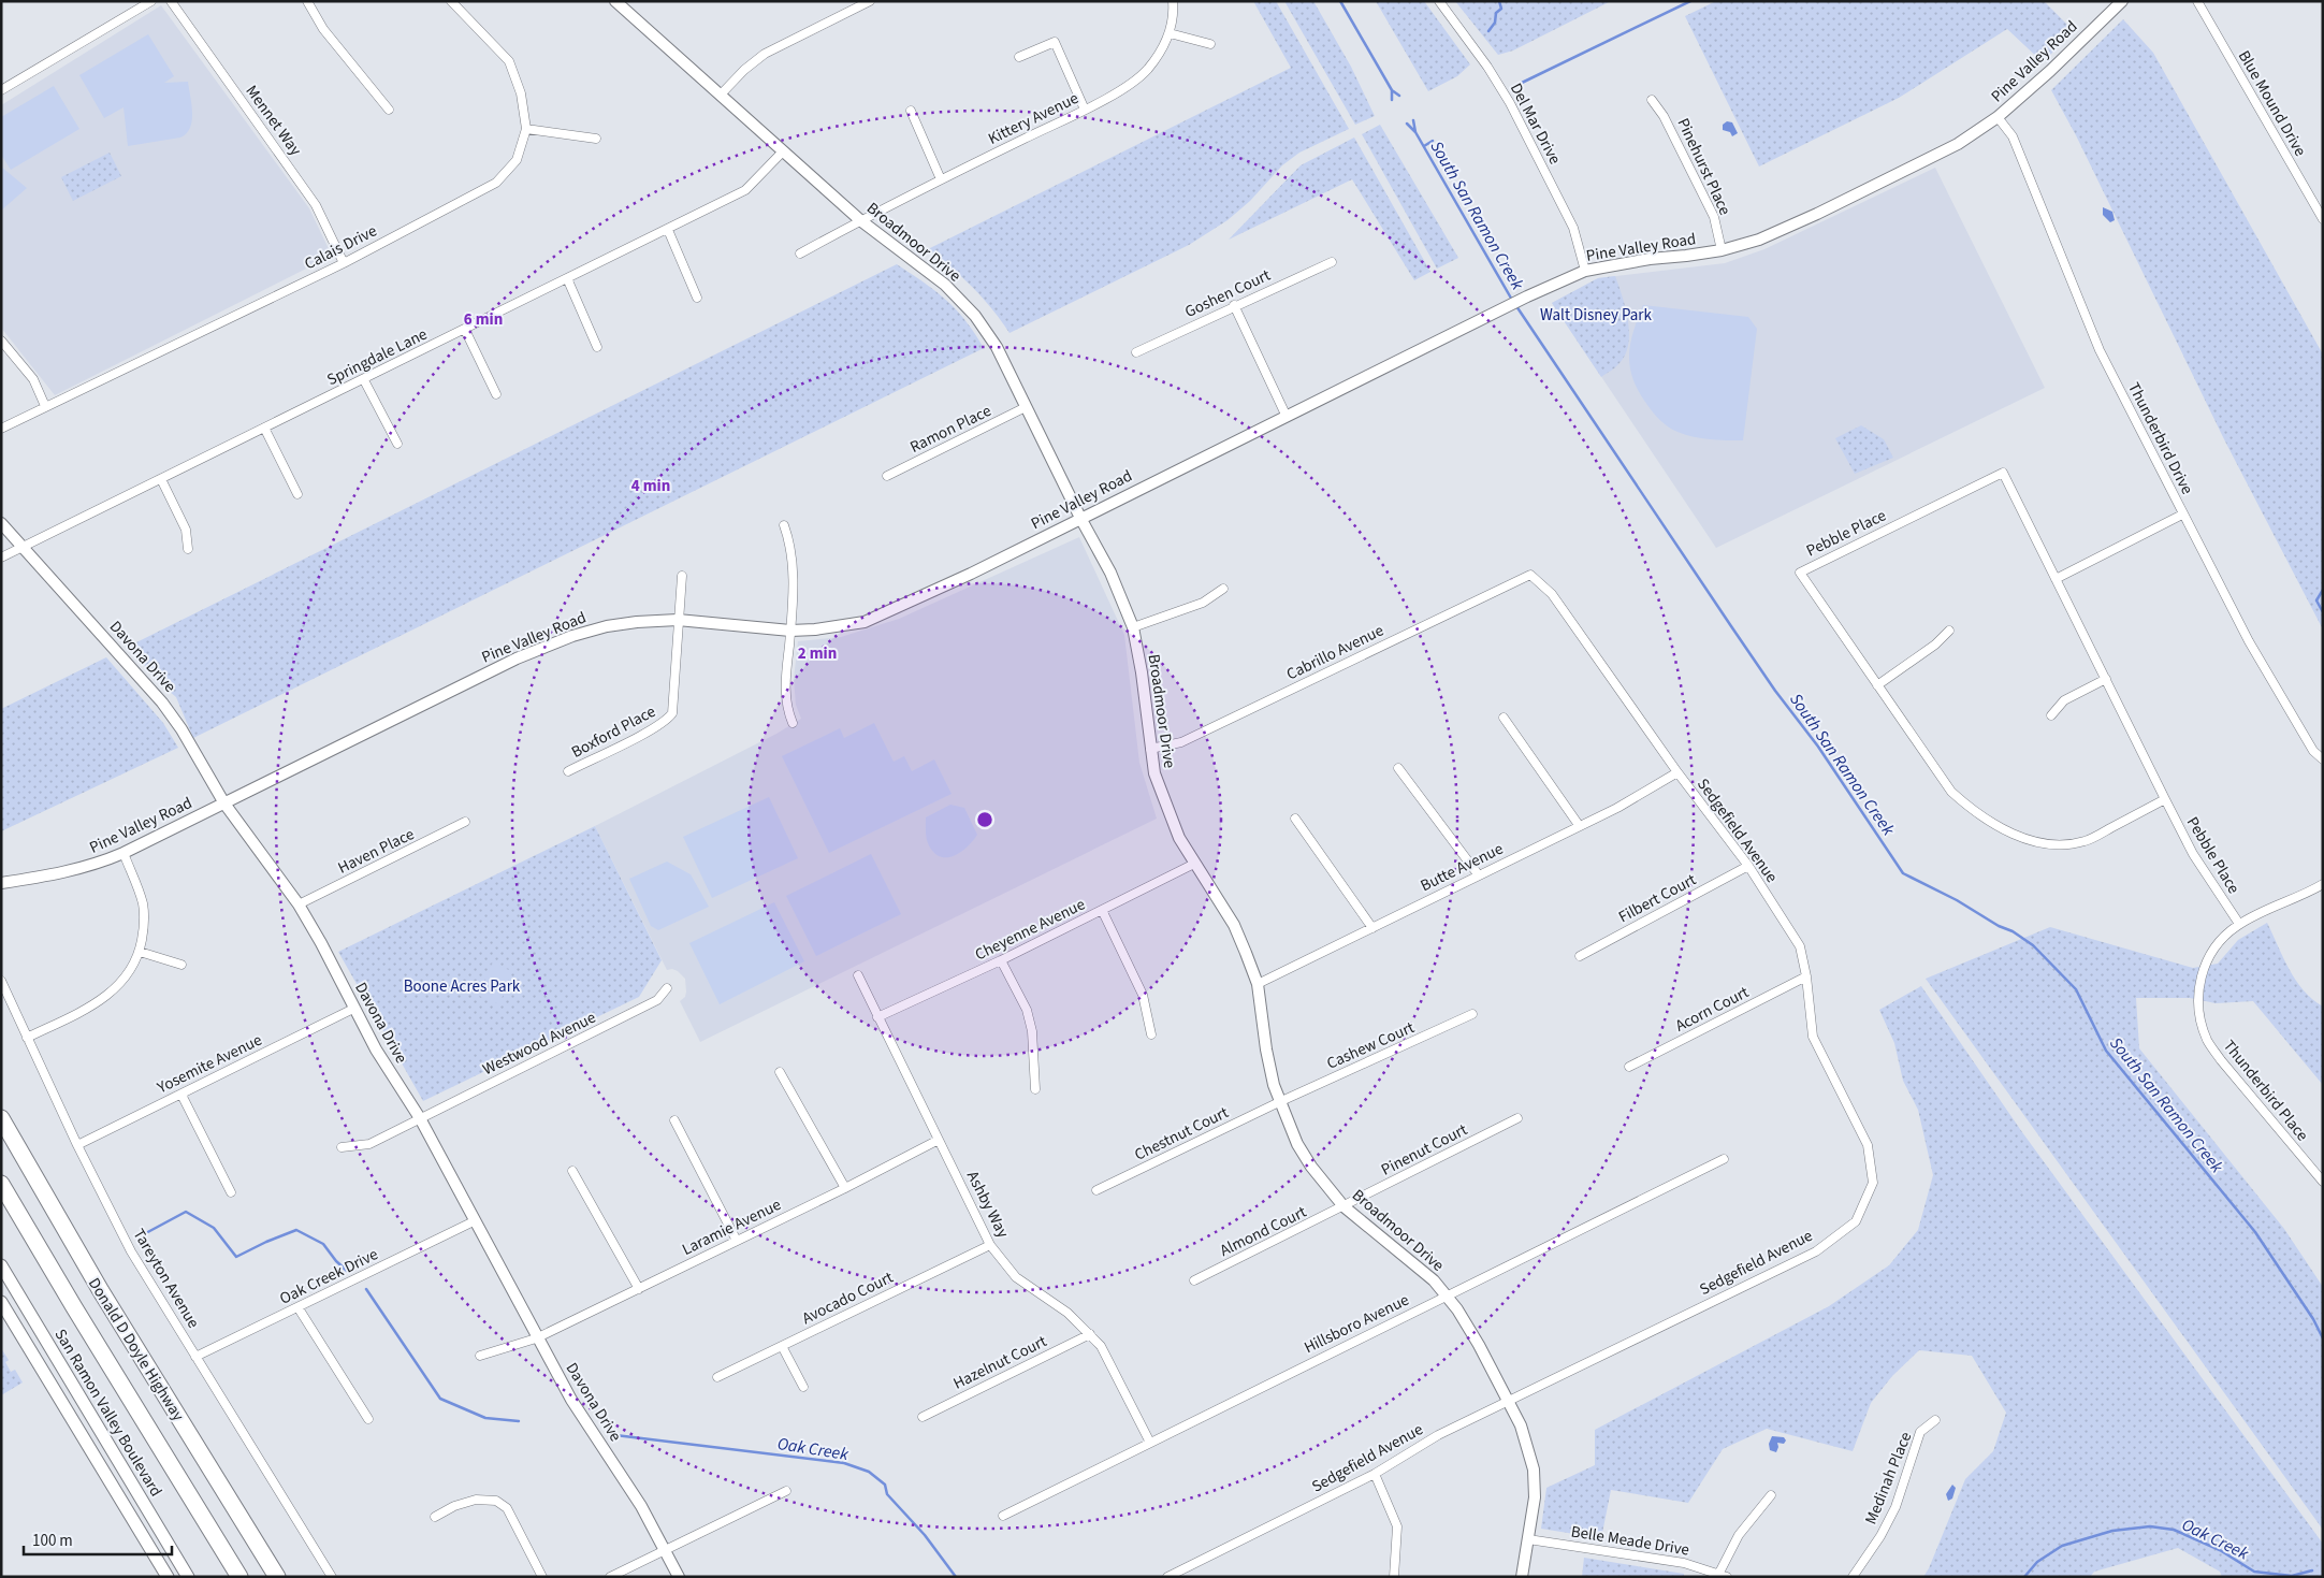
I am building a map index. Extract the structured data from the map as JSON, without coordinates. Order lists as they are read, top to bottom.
{
  "streets": {
    "highway": ["Donald D Doyle Highway"],
    "main road": ["San Ramon Valley Boulevard"],
    "street": [
      "Pine Valley Road",
      "Blue Mound Drive",
      "Kittery Avenue",
      "Mennet Way",
      "Del Mar Drive",
      "Pinehurst Place",
      "Broadmoor Drive",
      "Calais Drive",
      "Goshen Court",
      "Springdale Lane",
      "Ramon Place",
      "Thunderbird Drive",
      "Pebble Place",
      "Cabrillo Avenue",
      "Davona Drive",
      "Boxford Place",
      "Sedgefield Avenue",
      "Haven Place",
      "Butte Avenue",
      "Filbert Court",
      "Cheyenne Avenue",
      "Acorn Court",
      "Westwood Avenue",
      "Cashew Court",
      "Yosemite Avenue",
      "Thunderbird Place",
      "Chestnut Court",
      "Pinenut Court",
      "Ashby Way",
      "Laramie Avenue",
      "Almond Court",
      "Oak Creek Drive",
      "Tareyton Avenue",
      "Avocado Court",
      "Hillsboro Avenue",
      "Hazelnut Court",
      "Medinah Place",
      "Belle Meade Drive"
    ]
  },
  "crossings": [
    ["Pine Valley Road", "Del Mar Drive"],
    ["Pine Valley Road", "Pinehurst Place"],
    ["Pine Valley Road", "Broadmoor Drive"],
    ["Pine Valley Road", "Thunderbird Drive"],
    ["Pine Valley Road", "Davona Drive"],
    ["Pine Valley Road", "Boxford Place"],
    ["Kittery Avenue", "Broadmoor Drive"],
    ["Mennet Way", "Calais Drive"],
    ["Broadmoor Drive", "Springdale Lane"],
    ["Broadmoor Drive", "Ramon Place"],
    ["Broadmoor Drive", "Cabrillo Avenue"],
    ["Broadmoor Drive", "Sedgefield Avenue"],
    ["Broadmoor Drive", "Butte Avenue"],
    ["Broadmoor Drive", "Cheyenne Avenue"],
    ["Broadmoor Drive", "Cashew Court"],
    ["Broadmoor Drive", "Chestnut Court"],
    ["Broadmoor Drive", "Pinenut Court"],
    ["Broadmoor Drive", "Almond Court"],
    ["Broadmoor Drive", "Hillsboro Avenue"],
    ["Broadmoor Drive", "Belle Meade Drive"],
    ["Springdale Lane", "Davona Drive"],
    ["Pebble Place", "Thunderbird Place"],
    ["Cabrillo Avenue", "Sedgefield Avenue"],
    ["Davona Drive", "Haven Place"],
    ["Davona Drive", "Westwood Avenue"],
    ["Davona Drive", "Yosemite Avenue"],
    ["Davona Drive", "Laramie Avenue"],
    ["Davona Drive", "Oak Creek Drive"],
    ["Sedgefield Avenue", "Butte Avenue"],
    ["Sedgefield Avenue", "Filbert Court"],
    ["Sedgefield Avenue", "Acorn Court"],
    ["Cheyenne Avenue", "Ashby Way"],
    ["Cashew Court", "Chestnut Court"],
    ["Yosemite Avenue", "Tareyton Avenue"],
    ["Pinenut Court", "Almond Court"],
    ["Ashby Way", "Laramie Avenue"],
    ["Ashby Way", "Avocado Court"],
    ["Ashby Way", "Hillsboro Avenue"],
    ["Ashby Way", "Hazelnut Court"],
    ["Oak Creek Drive", "Tareyton Avenue"]
  ],
  "water": ["South San Ramon Creek", "Oak Creek"],
  "parks": ["Walt Disney Park", "Boone Acres Park"],
  "scale_bar": "100 m",
  "rings": ["6 min", "4 min", "2 min"]
}
